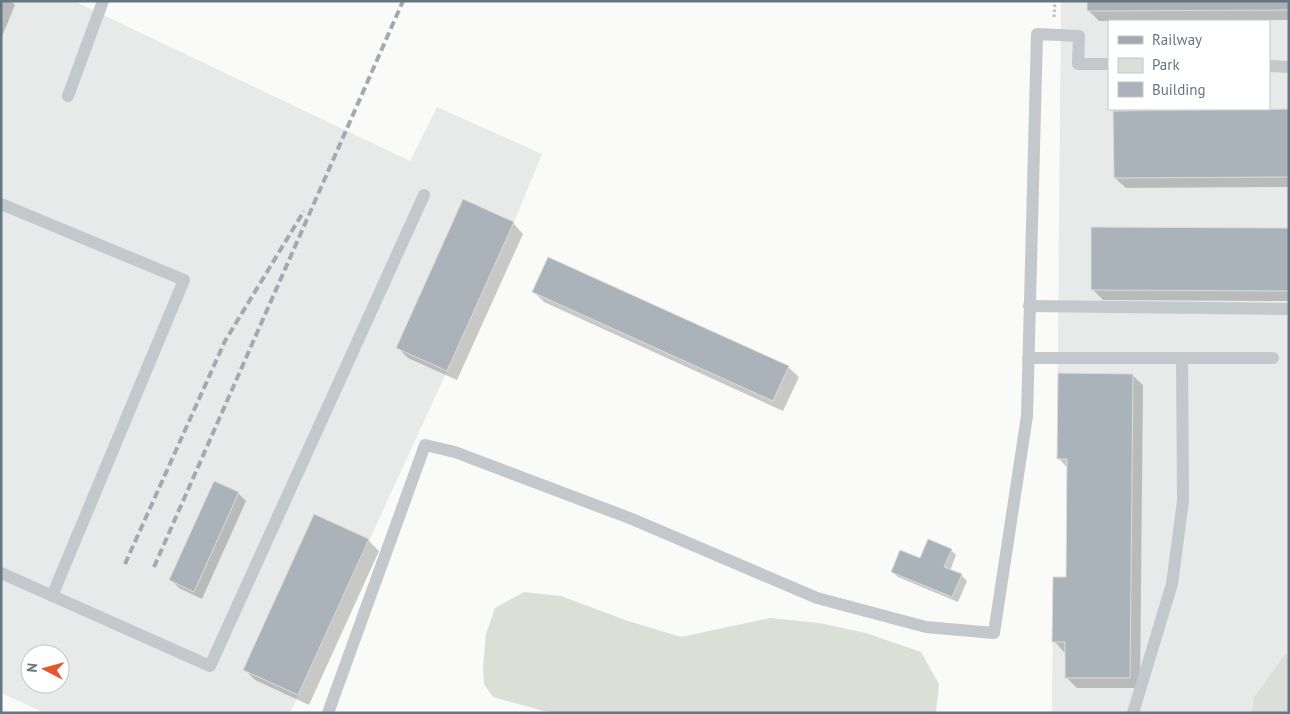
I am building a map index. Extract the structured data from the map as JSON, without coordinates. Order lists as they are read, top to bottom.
{
  "legend": ["Railway", "Park", "Building"],
  "north": "left"
}
